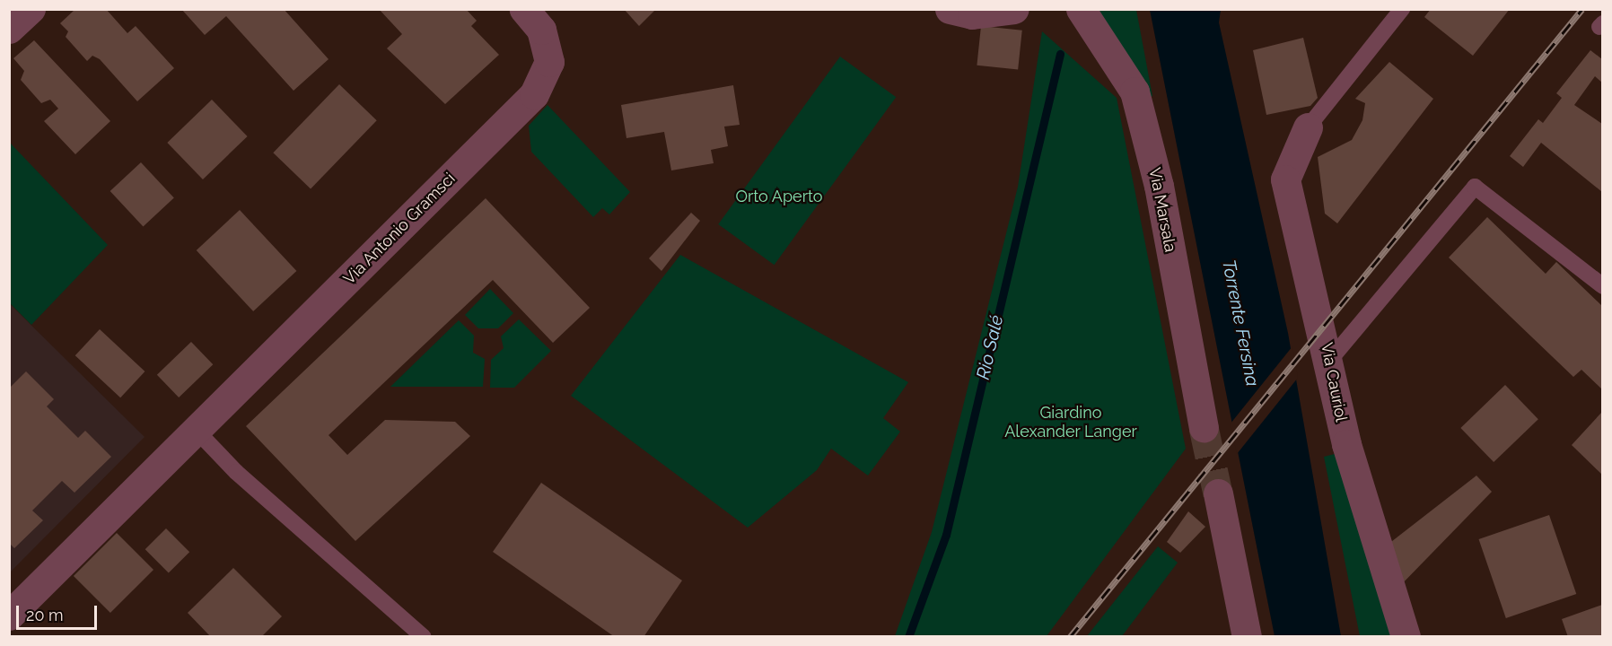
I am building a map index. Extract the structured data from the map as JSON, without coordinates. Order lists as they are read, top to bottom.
{
  "streets": {
    "street": ["Via Marsala", "Via Antonio Gramsci", "Via Cauriol"]
  },
  "water": ["Torrente Fersina", "Rio Salé"],
  "parks": ["Orto Aperto", "Giardino Alexander Langer"],
  "scale_bar": "20 m"
}
